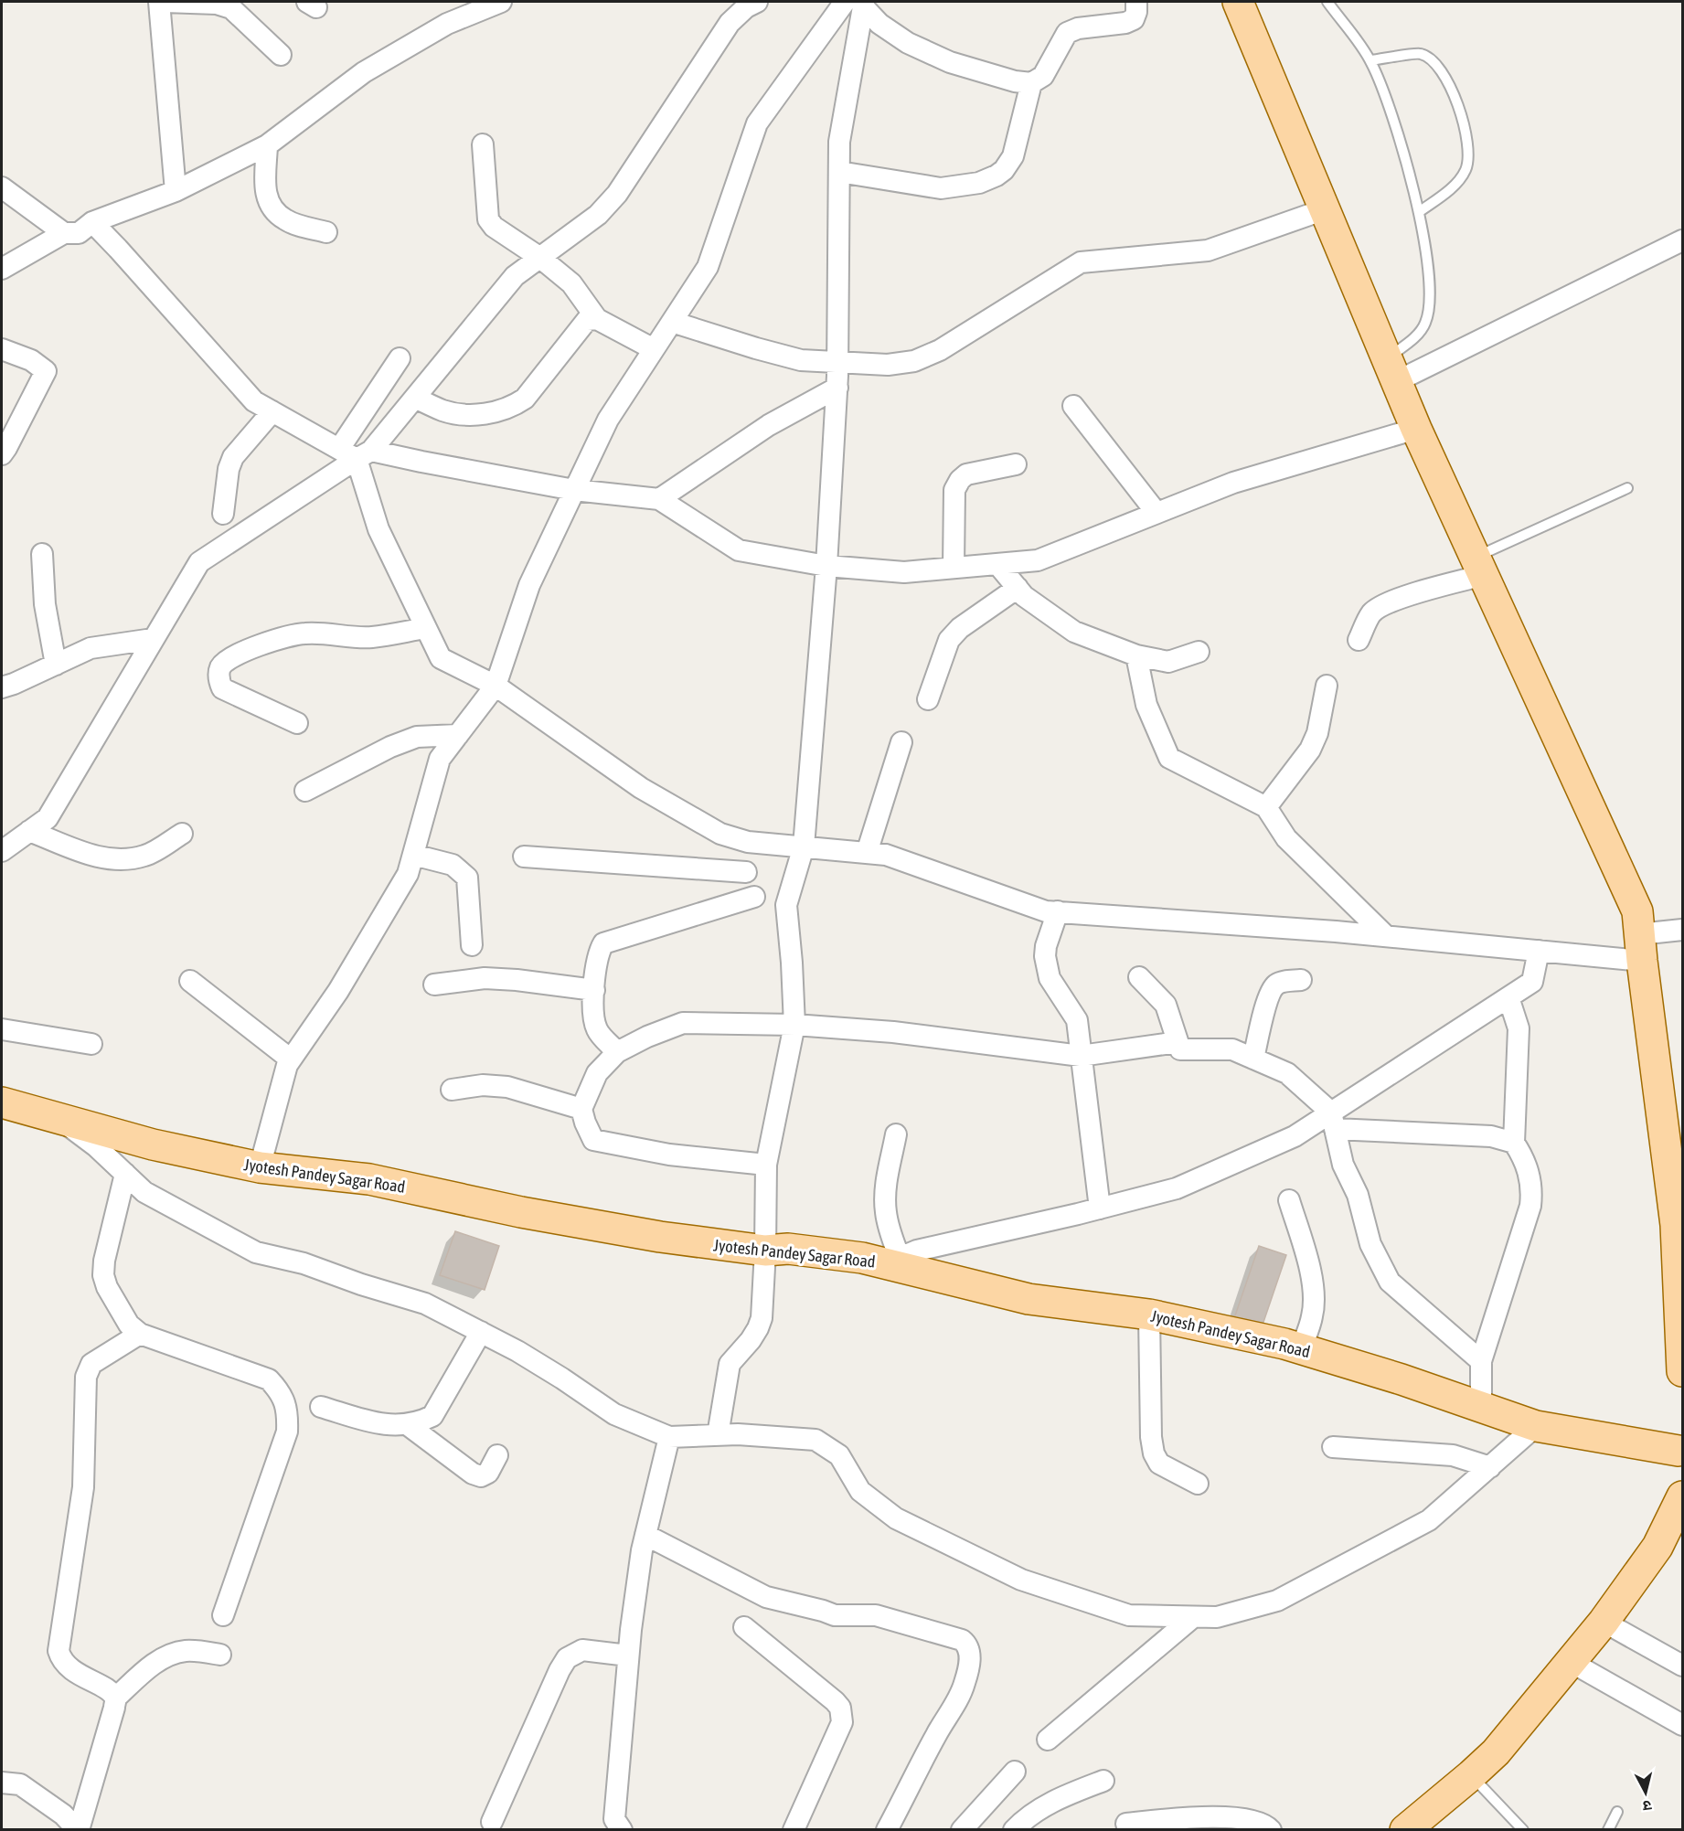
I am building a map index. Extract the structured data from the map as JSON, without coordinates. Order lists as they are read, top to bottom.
{
  "streets": {
    "main road": ["Jyotesh Pandey Sagar Road"]
  },
  "north": "bottom"
}
